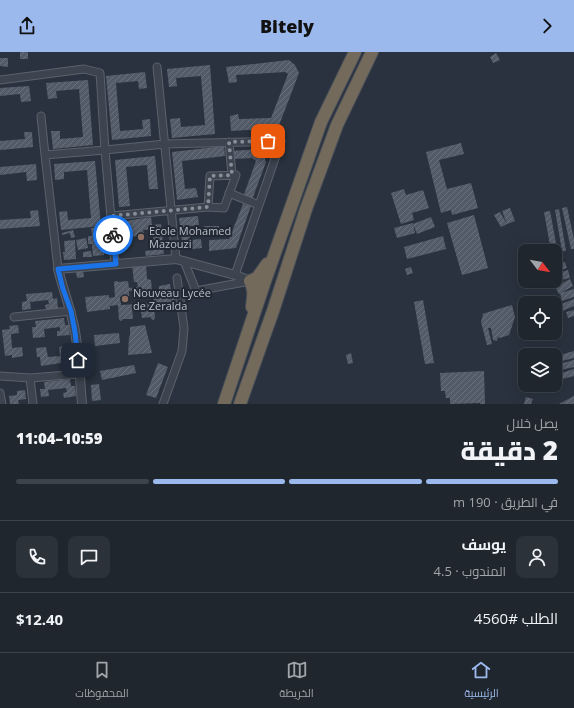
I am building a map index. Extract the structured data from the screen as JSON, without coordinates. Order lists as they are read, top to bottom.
{
  "places": ["Ecole Mohamed Mazouzi", "Nouveau Lycée de Zeralda"],
  "north": "bottom right",
  "page": {
    "header": "Bitely",
    "heading": ["2 دقيقة", "يصل خلال", "10:59–11:04"],
    "panel": [
      "يوسف",
      "المندوب · 4.5",
      "الطلب #4560",
      "$12.40"
    ],
    "bar": "في الطريق · 190 m",
    "tabs": ["الرئيسية", "الخريطة", "المحفوظات"]
  }
}
